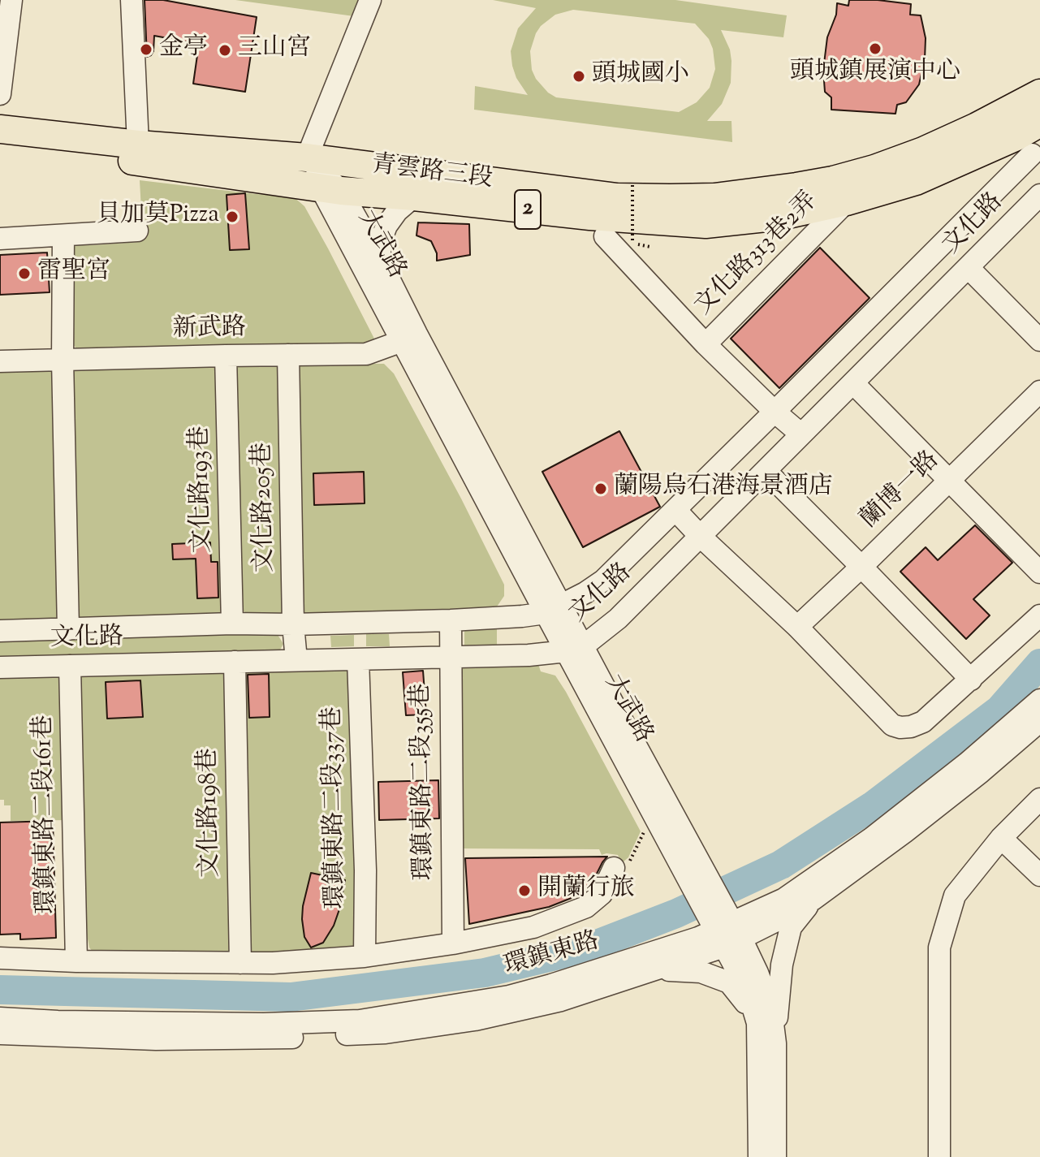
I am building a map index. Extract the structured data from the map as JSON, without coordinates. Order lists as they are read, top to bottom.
{
  "streets": {
    "main road": ["青雲路三段", "2"],
    "street": [
      "文化路",
      "大武路",
      "文化路313巷2弄",
      "新武路",
      "文化路193巷",
      "蘭博一路",
      "文化路205巷",
      "環鎮東路二段355巷",
      "環鎮東路二段337巷",
      "文化路198巷",
      "環鎮東路二段161巷",
      "環鎮東路"
    ]
  },
  "crossings": [
    ["青雲路三段", "大武路"],
    ["青雲路三段", "文化路313巷2弄"],
    ["文化路", "大武路"],
    ["文化路", "文化路205巷"],
    ["文化路", "環鎮東路二段355巷"],
    ["文化路", "環鎮東路二段337巷"],
    ["文化路", "文化路198巷"],
    ["文化路", "環鎮東路二段161巷"],
    ["大武路", "新武路"],
    ["大武路", "環鎮東路"],
    ["新武路", "文化路193巷"],
    ["新武路", "文化路205巷"]
  ],
  "places": [
    "頭城鎮展演中心",
    "金亭",
    "三山宮",
    "頭城國小",
    "貝加莫Pizza",
    "雷聖宮",
    "蘭陽烏石港海景酒店",
    "開蘭行旅"
  ]
}
